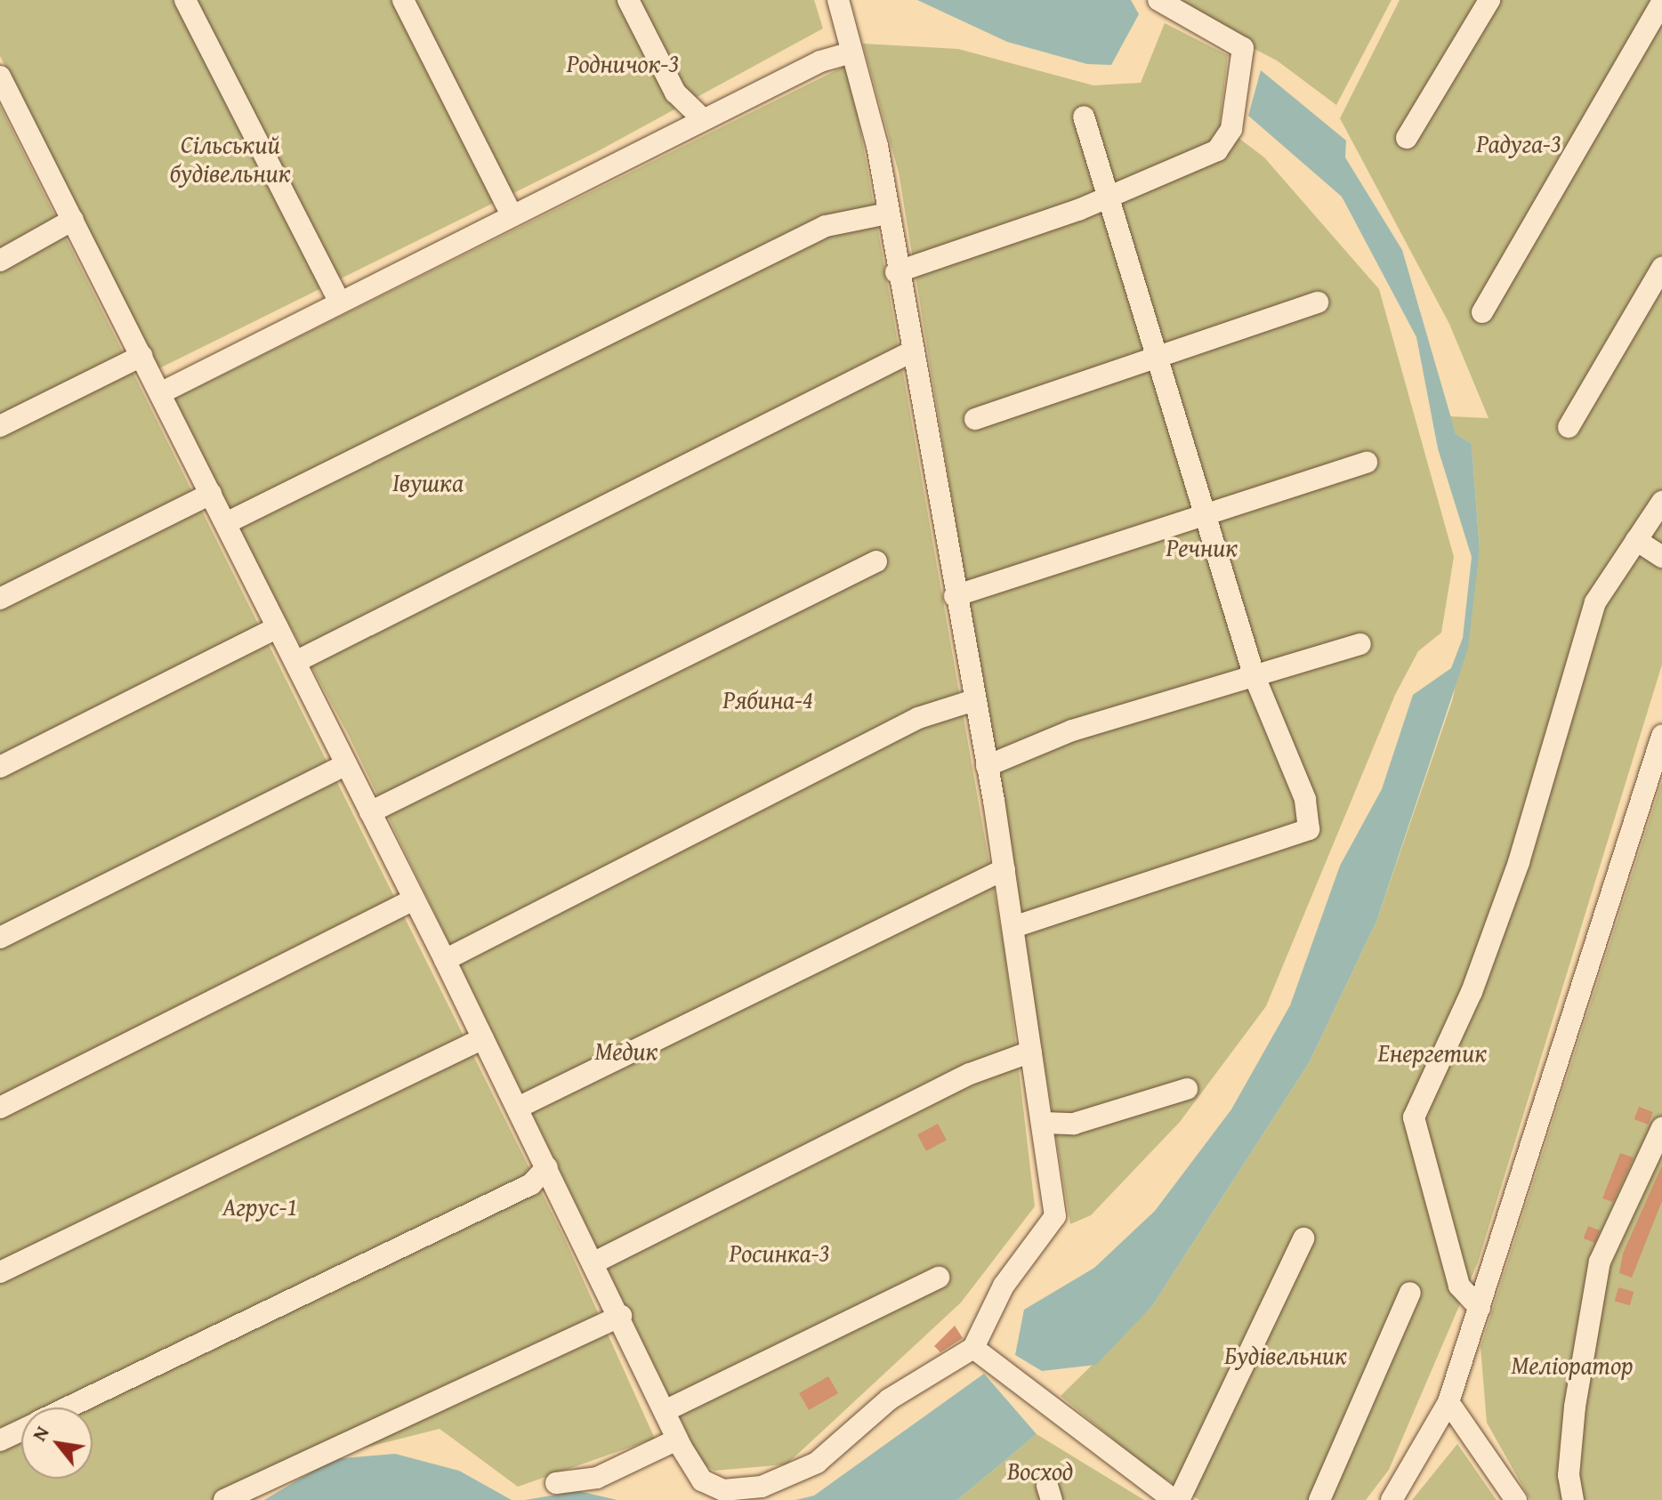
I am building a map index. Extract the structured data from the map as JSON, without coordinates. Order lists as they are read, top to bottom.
{
  "parks": [
    "Родничок-3",
    "Радуга-3",
    "Сільський будівельник",
    "Івушка",
    "Речник",
    "Рябина-4",
    "Медик",
    "Енергетик",
    "Агрус-1",
    "Росинка-3",
    "Будівельник",
    "Меліоратор",
    "Восход"
  ],
  "north": "top left"
}
